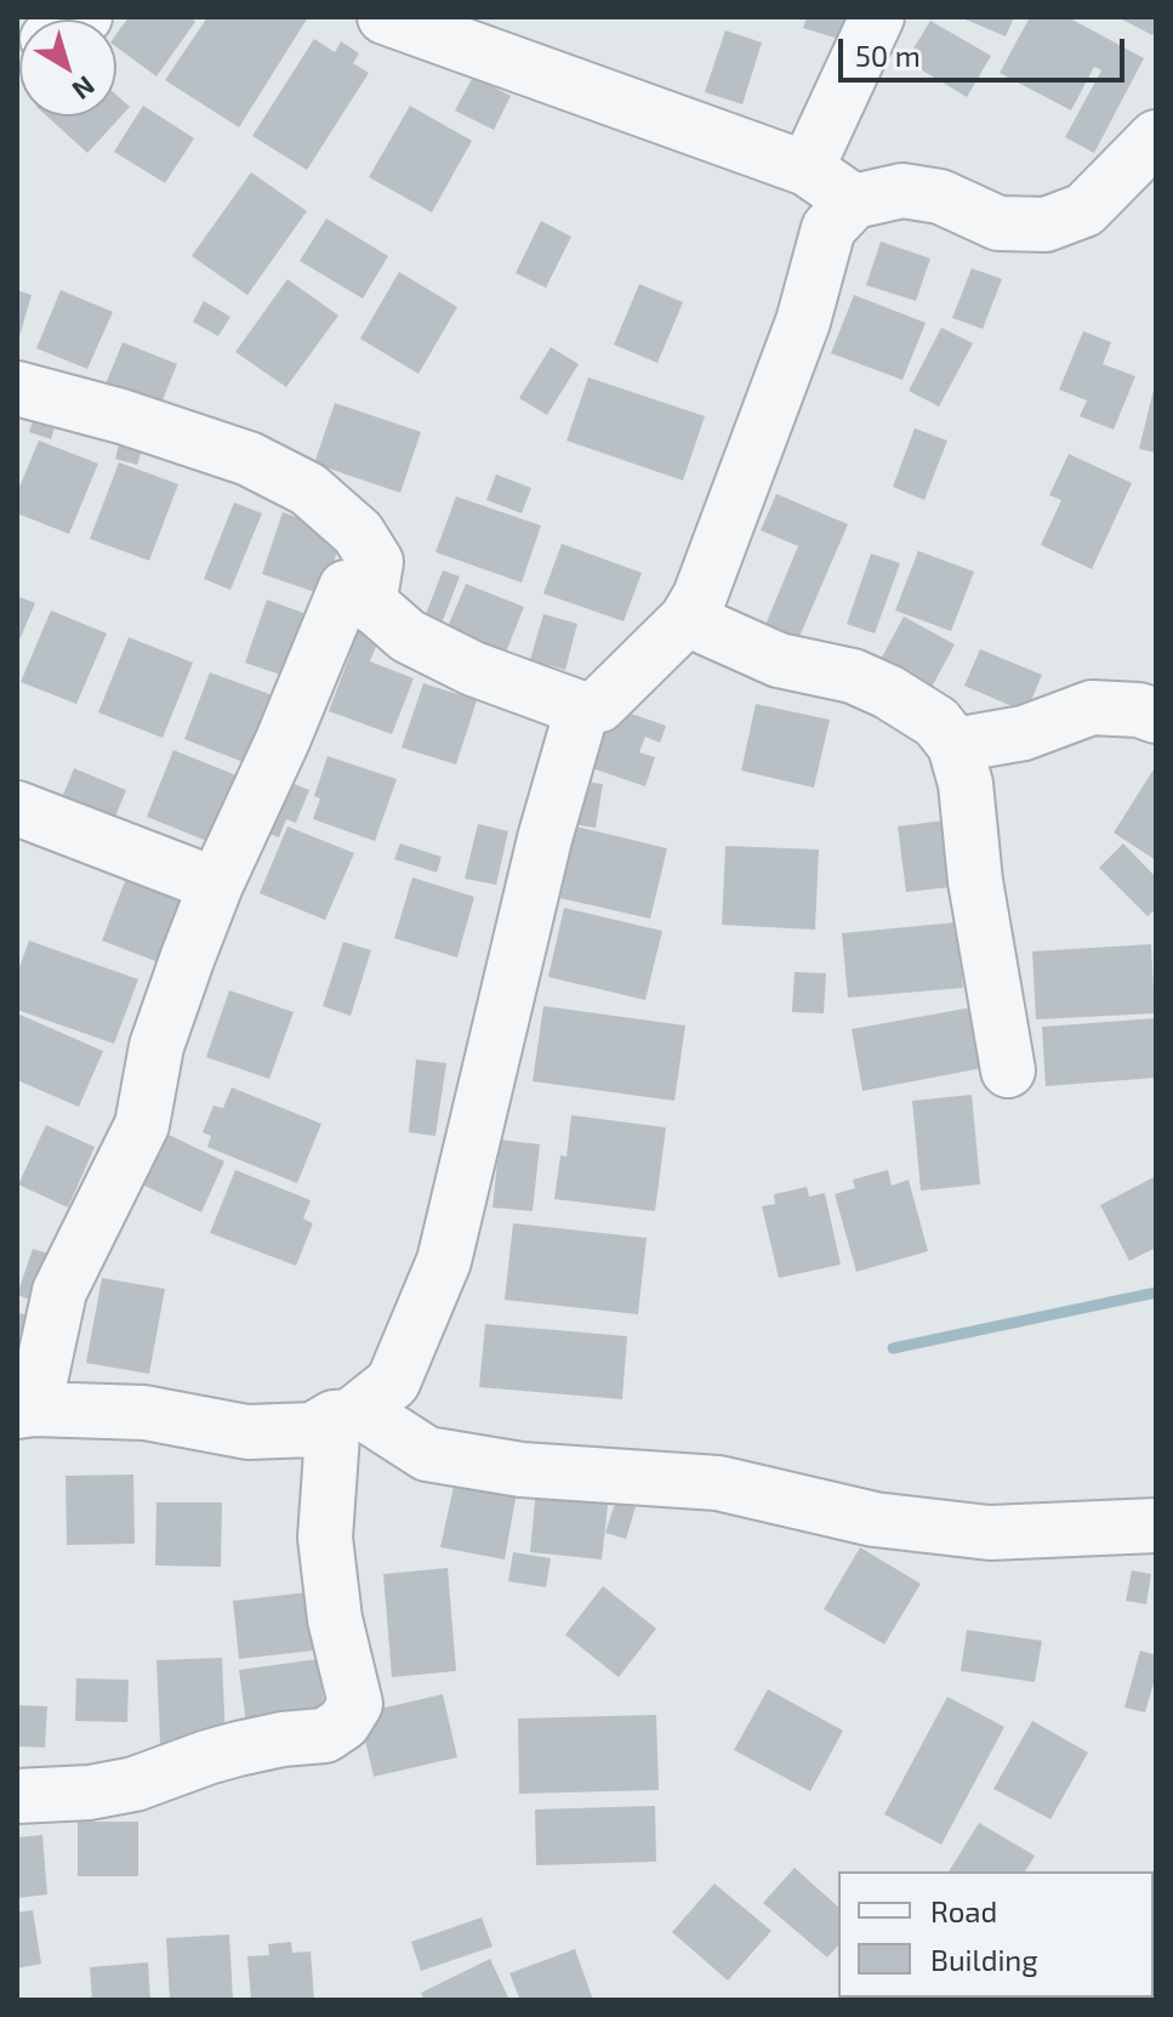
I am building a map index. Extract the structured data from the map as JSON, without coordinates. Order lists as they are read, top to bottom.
{
  "legend": ["Road", "Building"],
  "scale_bar": "50 m",
  "north": "bottom right"
}
